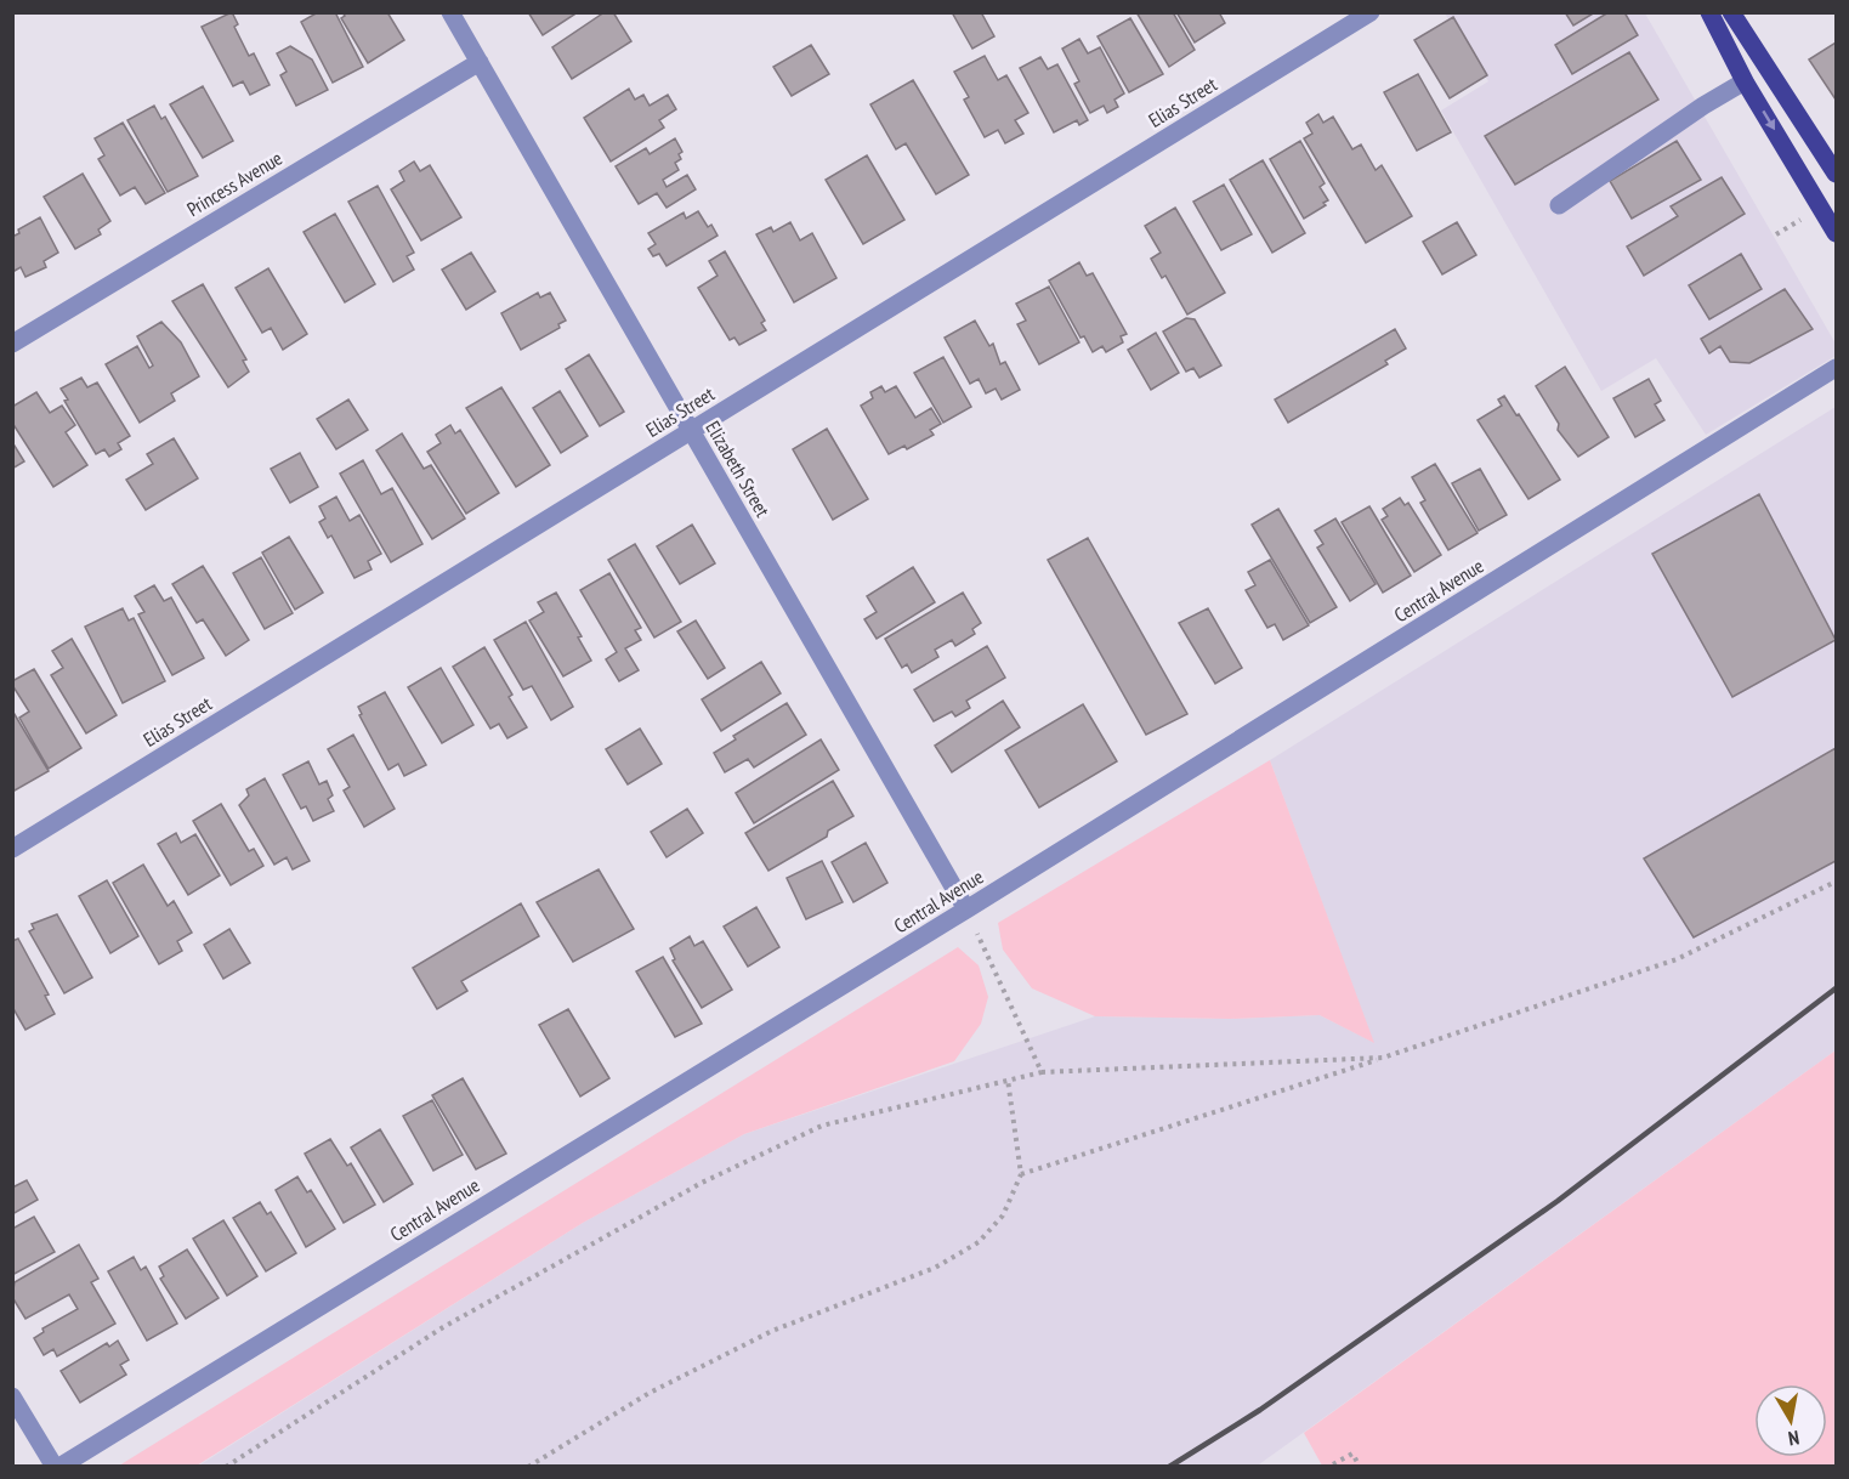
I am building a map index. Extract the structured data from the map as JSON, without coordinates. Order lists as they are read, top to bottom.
{
  "streets": {
    "street": [
      "Elias Street",
      "Princess Avenue",
      "Elizabeth Street",
      "Central Avenue"
    ]
  },
  "crossings": [
    ["Elias Street", "Elizabeth Street"],
    ["Princess Avenue", "Elizabeth Street"],
    ["Elizabeth Street", "Central Avenue"]
  ],
  "north": "bottom"
}
